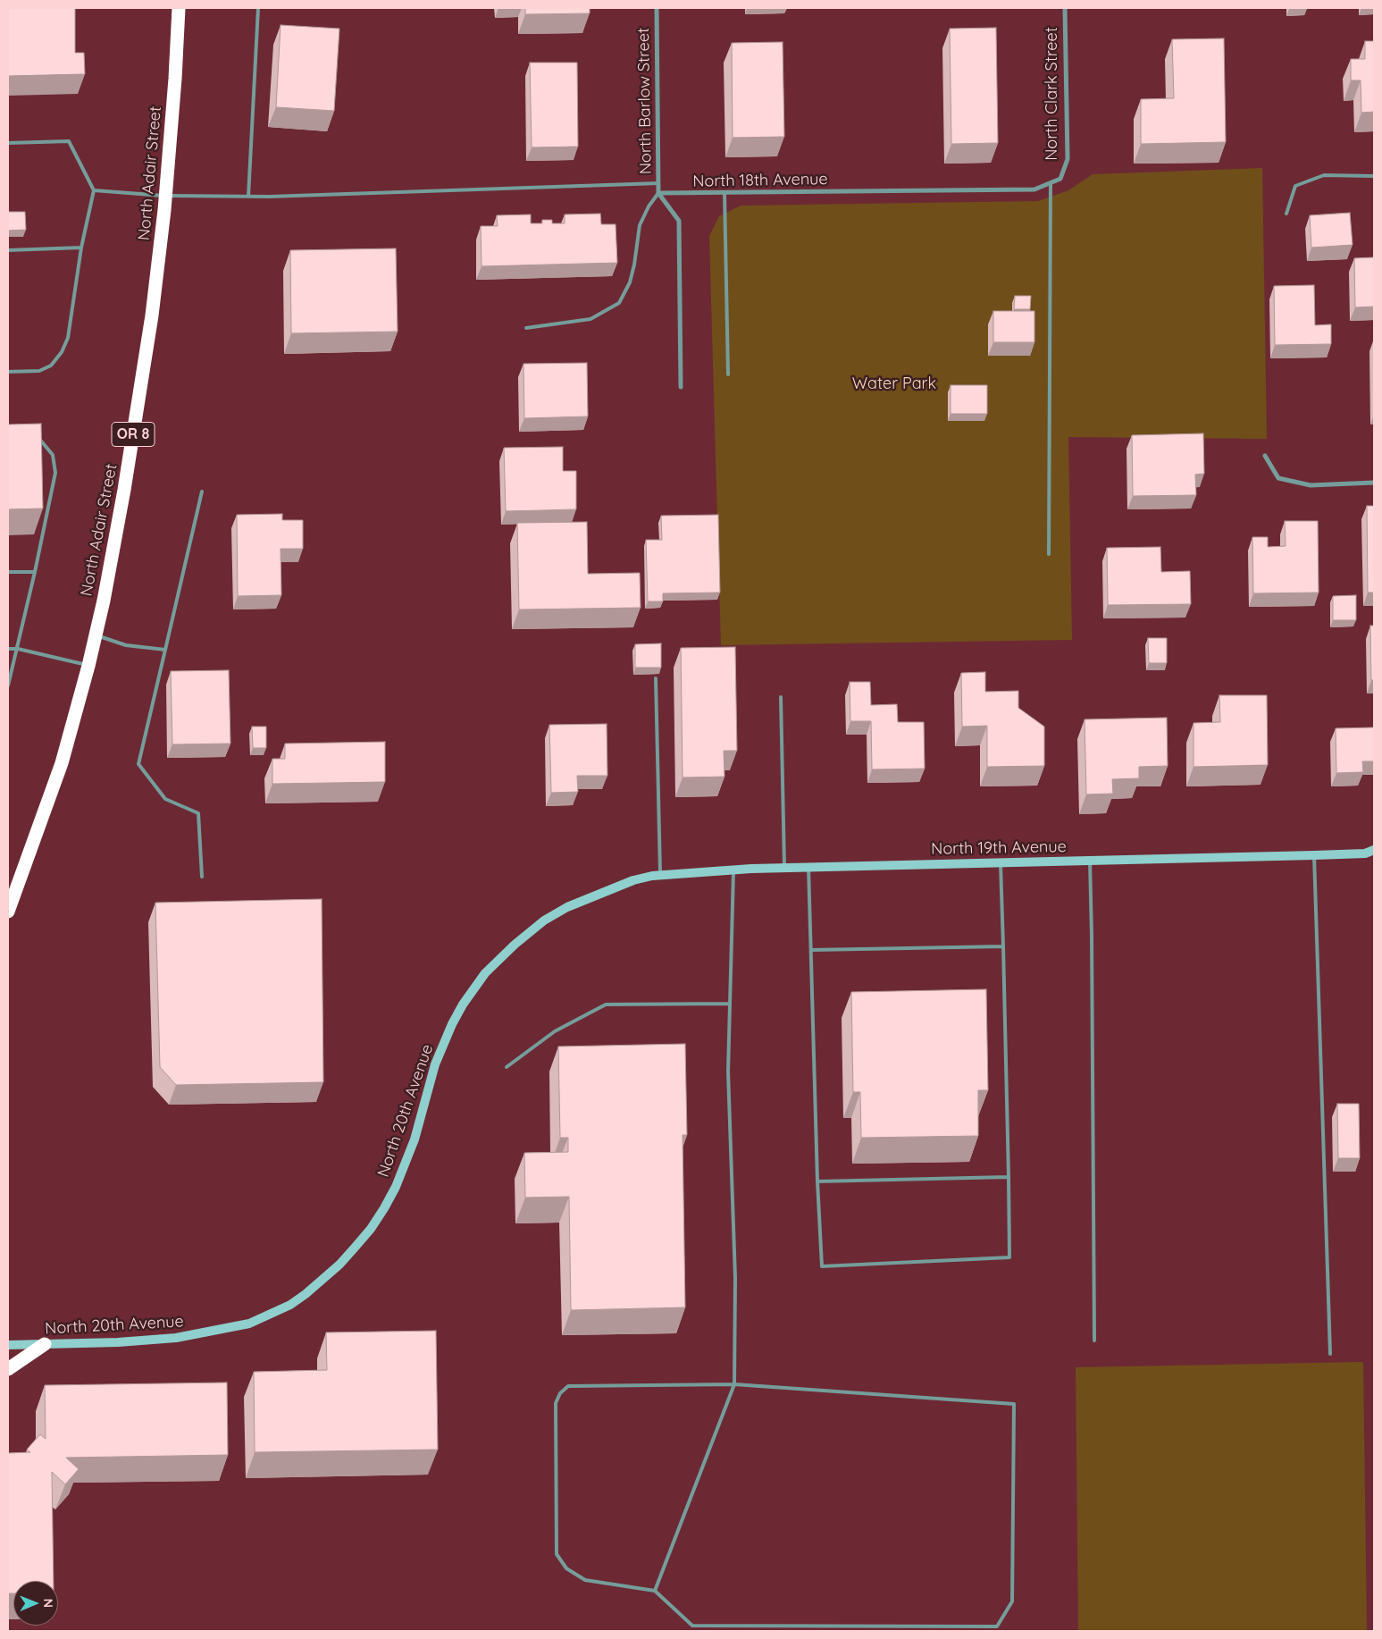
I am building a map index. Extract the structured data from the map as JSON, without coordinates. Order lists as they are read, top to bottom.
{
  "streets": {
    "highway": ["North Adair Street", "OR 8"],
    "main road": ["North 19th Avenue", "North 20th Avenue"],
    "street": ["North Clark Street", "North Barlow Street", "North 18th Avenue"]
  },
  "crossings": [
    ["North Clark Street", "North 18th Avenue"],
    ["North Barlow Street", "North 18th Avenue"],
    ["North 19th Avenue", "North 20th Avenue"]
  ],
  "parks": ["Water Park"],
  "north": "right"
}
